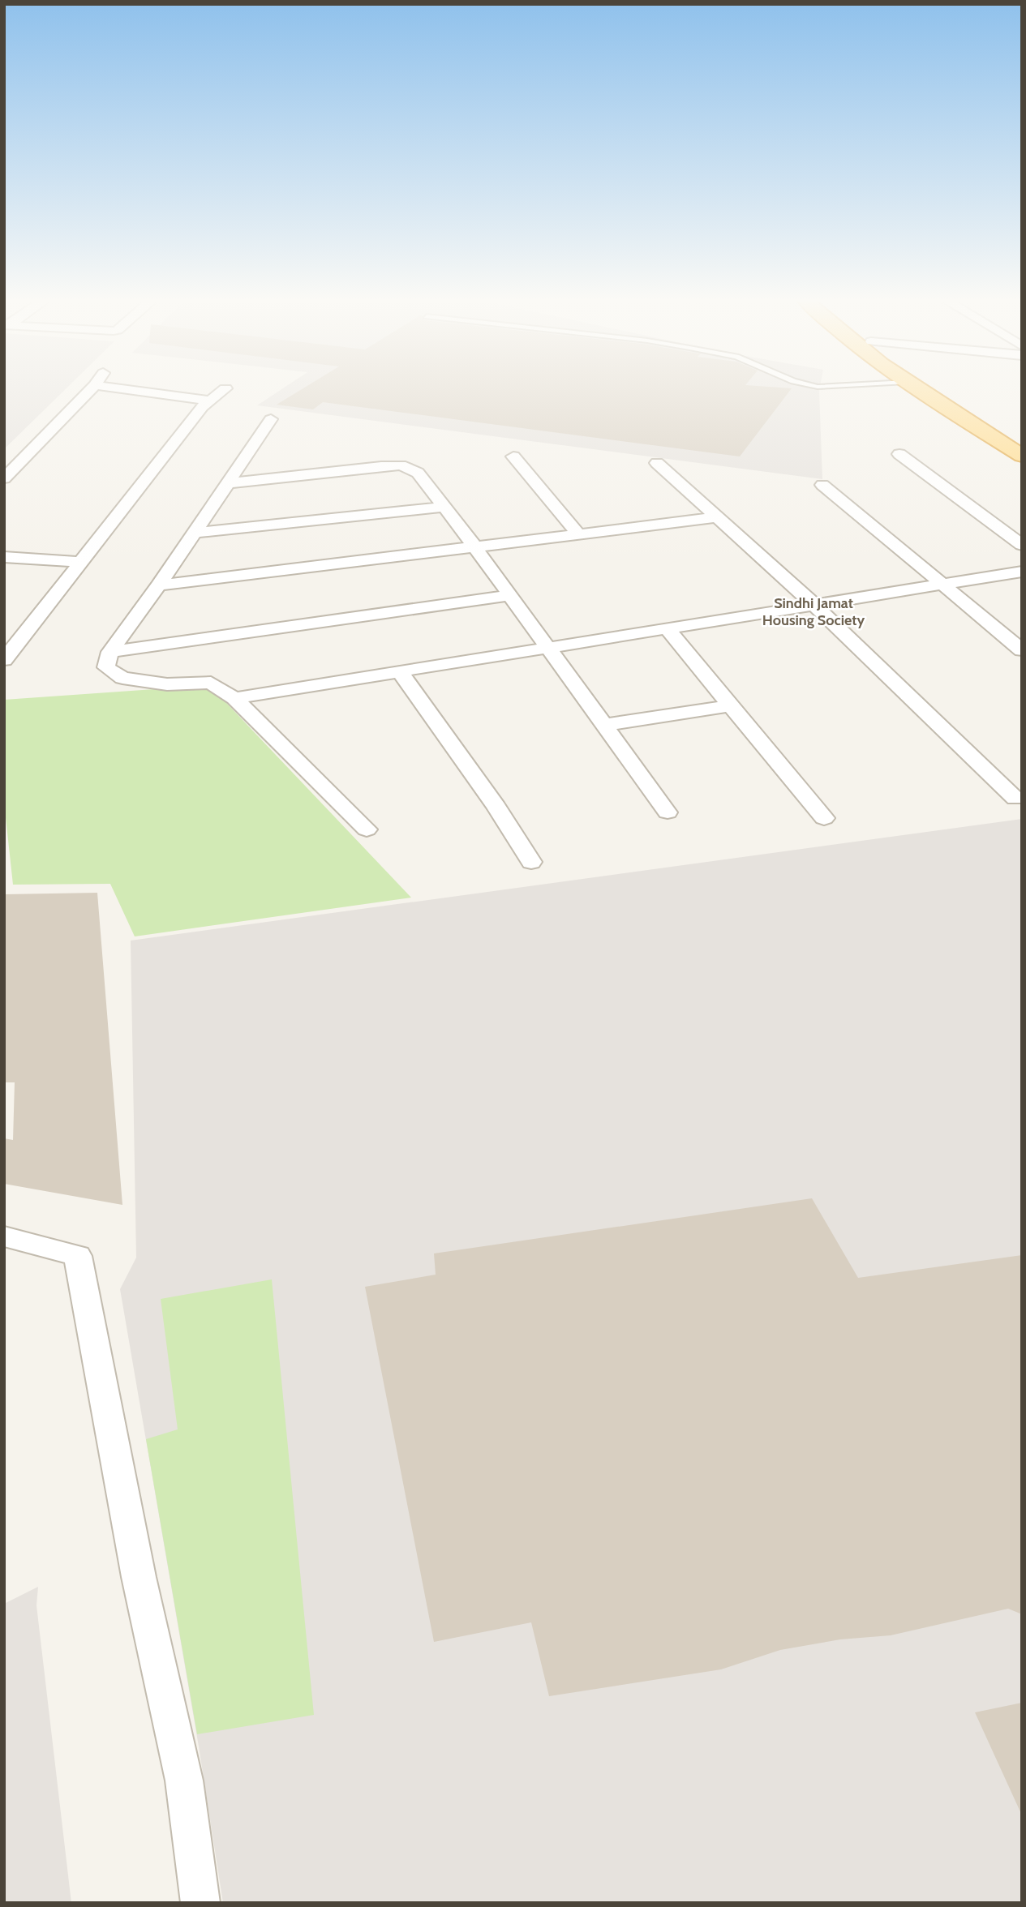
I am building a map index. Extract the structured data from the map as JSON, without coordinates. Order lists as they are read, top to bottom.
{
  "districts": ["Sindhi Jamat Housing Society"]
}
